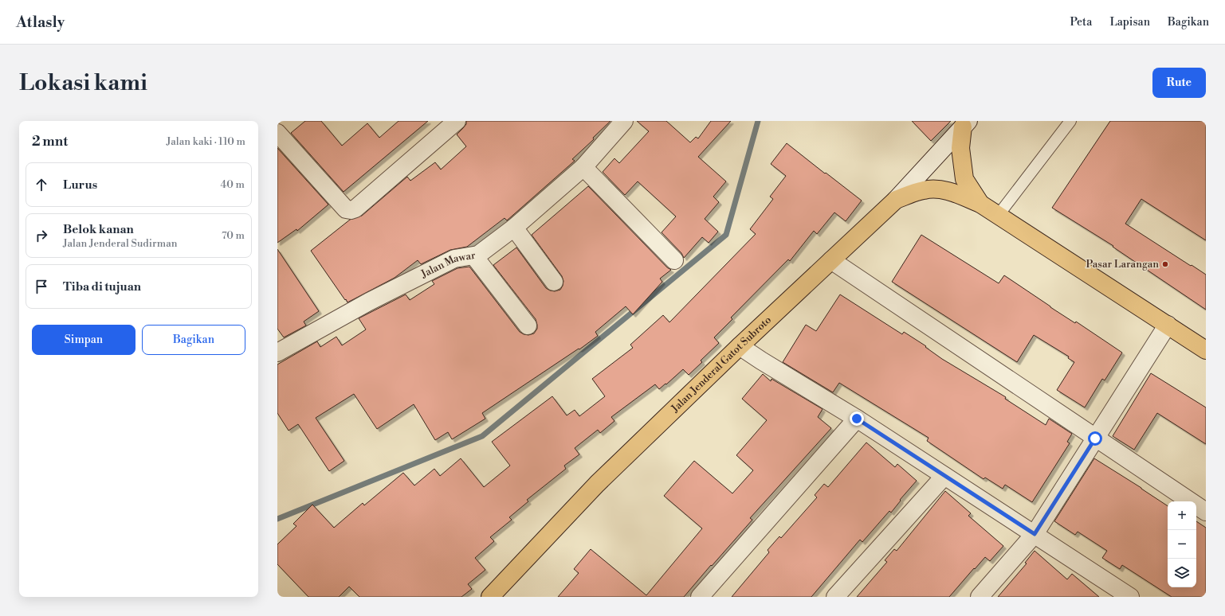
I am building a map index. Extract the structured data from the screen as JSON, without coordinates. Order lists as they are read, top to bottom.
{
  "streets": {
    "highway": ["Jalan Jenderal Gatot Subroto"],
    "street": ["Jalan Mawar"]
  },
  "places": ["Pasar Larangan"],
  "page": {
    "header": "Atlasly",
    "nav": ["Peta", "Lapisan", "Bagikan"],
    "buttons": [
      "Rute",
      ["Simpan", "Bagikan"]
    ],
    "title": "Lokasi kami",
    "heading": ["2 mnt", "Jalan kaki · 110 m"],
    "list": [
      ["Lurus", "40 m"],
      ["Belok kanan", "Jalan Jenderal Sudirman", "70 m"],
      "Tiba di tujuan"
    ],
    "map_buttons": ["+", "−"]
  }
}
